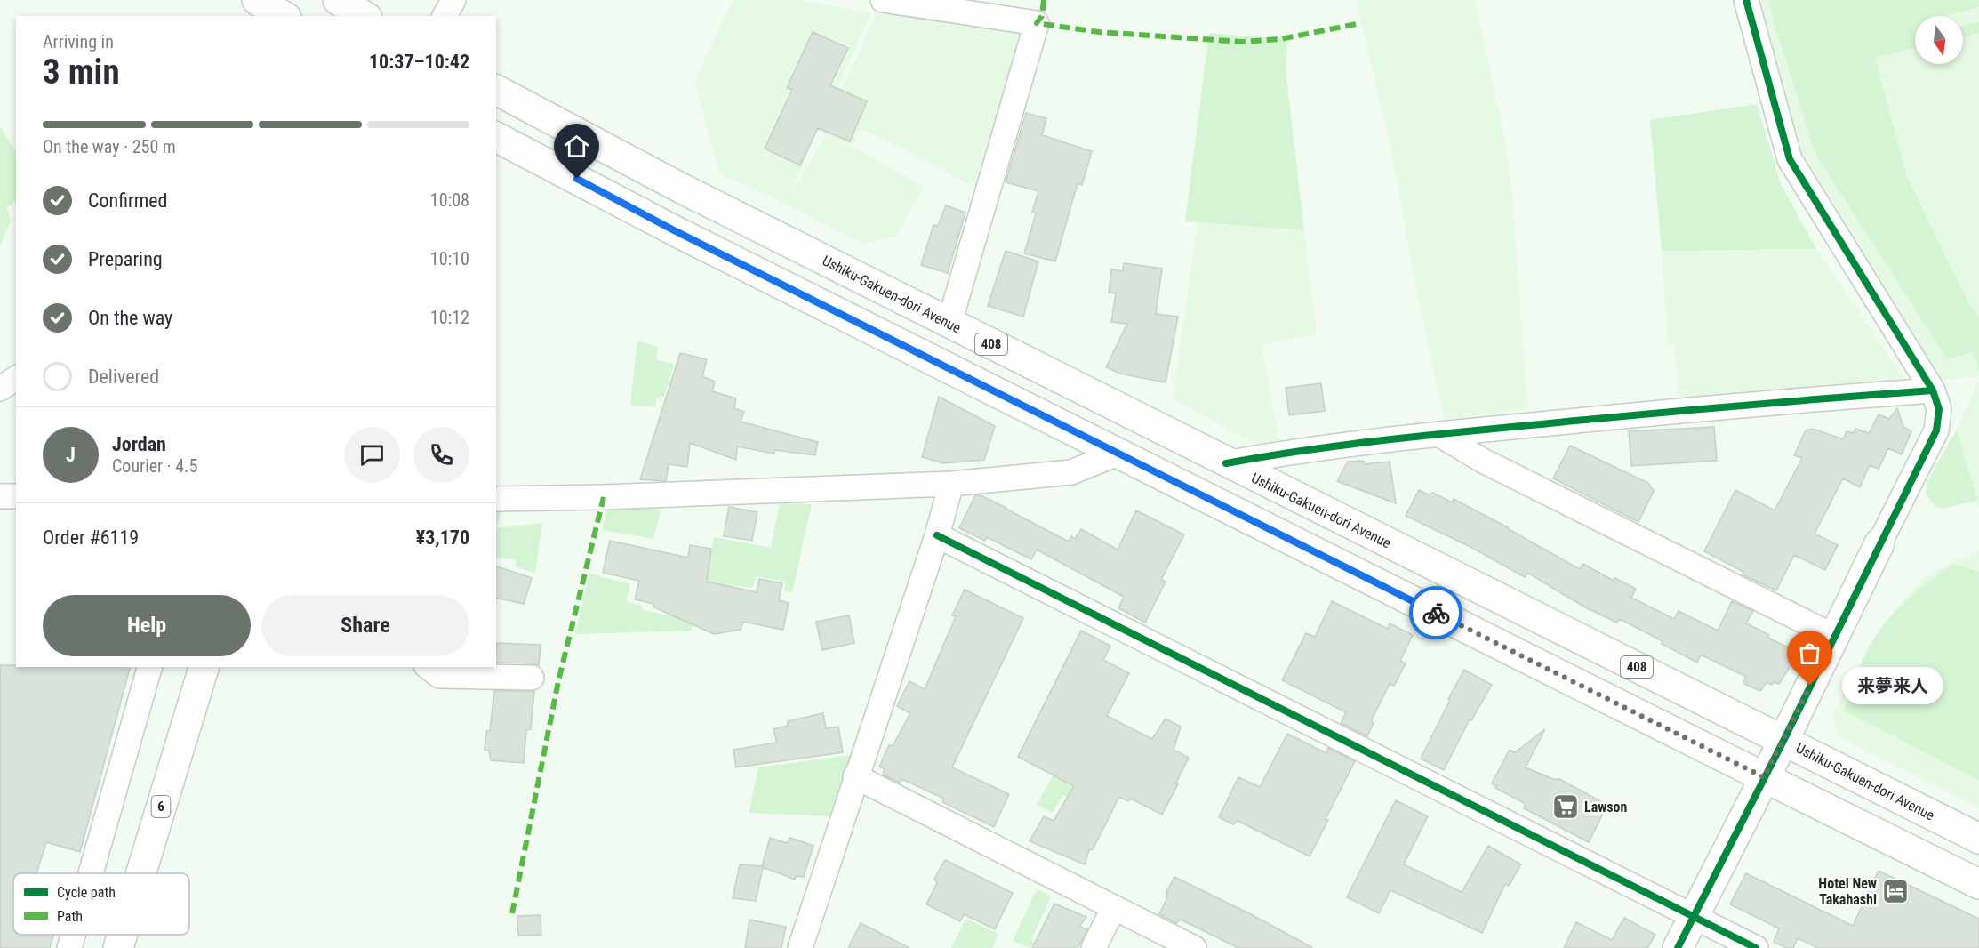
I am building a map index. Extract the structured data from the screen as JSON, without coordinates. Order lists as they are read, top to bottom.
{
  "streets": {
    "main road": ["Ushiku-Gakuen-dori Avenue", "408", "6"]
  },
  "places": {
    "other": ["来夢来人"],
    "supermarket": ["Lawson"],
    "hotel": ["Hotel New Takahashi"]
  },
  "legend": ["Cycle path", "Path"],
  "north": "bottom",
  "page": {
    "heading": ["3 min", "Arriving in", "10:37–10:42"],
    "panel": [
      "Jordan",
      "Courier · 4.5",
      "Order #6119",
      "¥3,170"
    ],
    "bar": "On the way · 250 m",
    "list": [
      ["Confirmed", "10:08"],
      ["Preparing", "10:10"],
      ["On the way", "10:12"],
      "Delivered"
    ],
    "round": "J",
    "buttons": ["Help", "Share"],
    "bubble": "来夢来人"
  }
}
